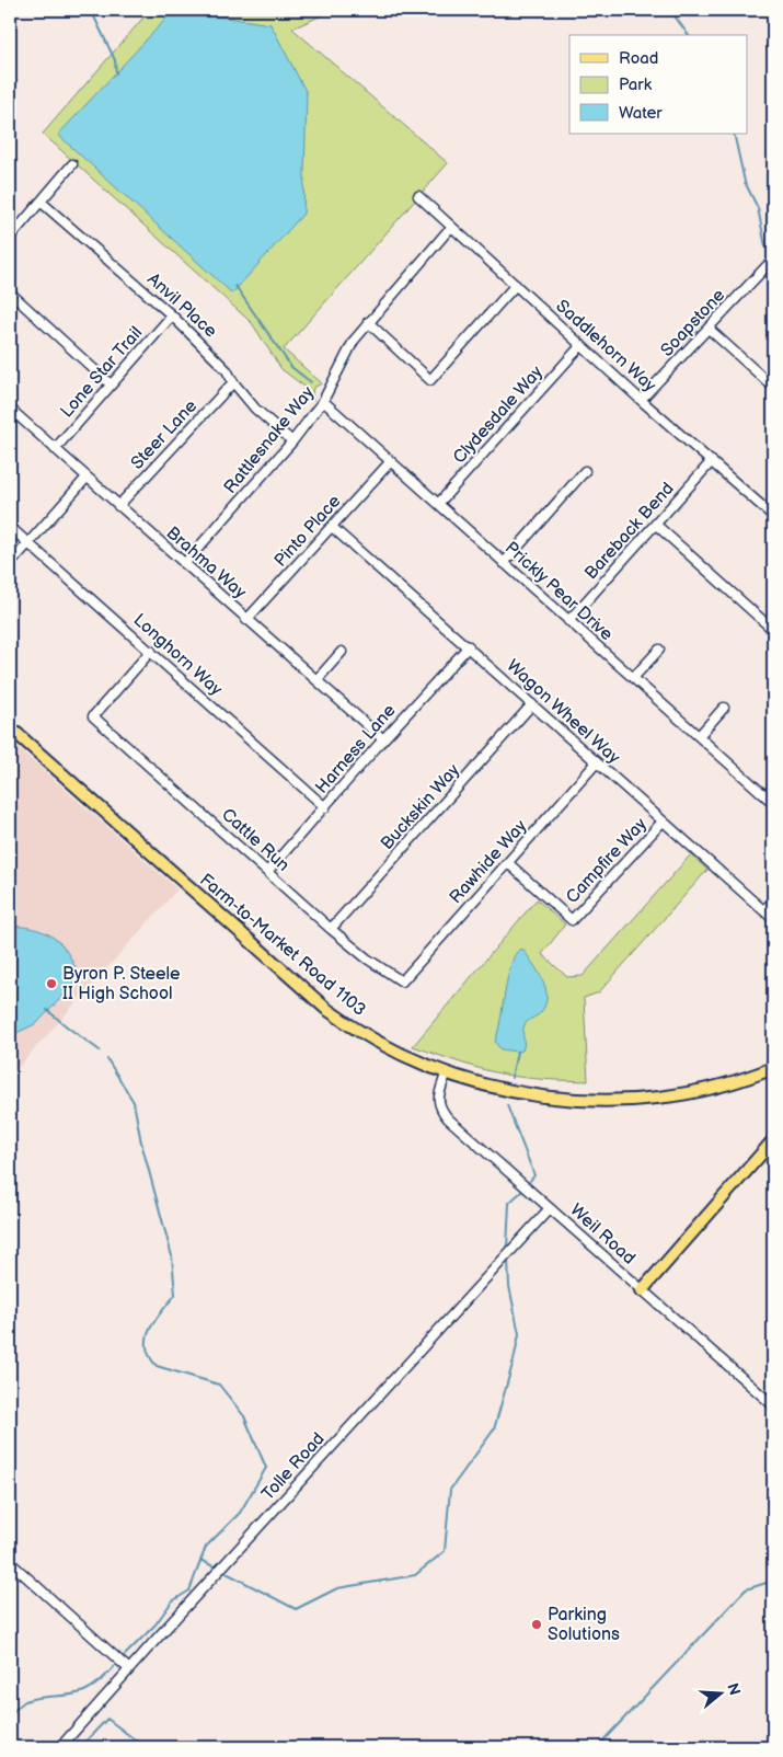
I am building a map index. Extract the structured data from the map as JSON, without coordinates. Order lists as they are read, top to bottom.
{
  "streets": {
    "main road": ["Farm-to-Market Road 1103"],
    "street": [
      "Anvil Place",
      "Soapstone",
      "Saddlehorn Way",
      "Lone Star Trail",
      "Clydesdale Way",
      "Steer Lane",
      "Rattlesnake Way",
      "Pinto Place",
      "Bareback Bend",
      "Brahma Way",
      "Prickly Pear Drive",
      "Longhorn Way",
      "Wagon Wheel Way",
      "Harness Lane",
      "Buckskin Way",
      "Cattle Run",
      "Campfire Way",
      "Rawhide Way",
      "Weil Road",
      "Tolle Road"
    ]
  },
  "crossings": [
    ["Anvil Place", "Lone Star Trail"],
    ["Anvil Place", "Steer Lane"],
    ["Anvil Place", "Rattlesnake Way"],
    ["Soapstone", "Saddlehorn Way"],
    ["Saddlehorn Way", "Clydesdale Way"],
    ["Saddlehorn Way", "Rattlesnake Way"],
    ["Saddlehorn Way", "Bareback Bend"],
    ["Lone Star Trail", "Brahma Way"],
    ["Clydesdale Way", "Prickly Pear Drive"],
    ["Steer Lane", "Brahma Way"],
    ["Rattlesnake Way", "Brahma Way"],
    ["Rattlesnake Way", "Prickly Pear Drive"],
    ["Pinto Place", "Brahma Way"],
    ["Pinto Place", "Prickly Pear Drive"],
    ["Pinto Place", "Wagon Wheel Way"],
    ["Bareback Bend", "Prickly Pear Drive"],
    ["Brahma Way", "Harness Lane"],
    ["Longhorn Way", "Harness Lane"],
    ["Longhorn Way", "Cattle Run"],
    ["Wagon Wheel Way", "Harness Lane"],
    ["Wagon Wheel Way", "Buckskin Way"],
    ["Wagon Wheel Way", "Campfire Way"],
    ["Wagon Wheel Way", "Rawhide Way"],
    ["Harness Lane", "Cattle Run"],
    ["Buckskin Way", "Cattle Run"],
    ["Cattle Run", "Rawhide Way"],
    ["Campfire Way", "Rawhide Way"],
    ["Farm-to-Market Road 1103", "Weil Road"],
    ["Weil Road", "Tolle Road"]
  ],
  "places": ["Byron P. Steele II High School", "Parking Solutions"],
  "legend": ["Road", "Park", "Water"],
  "north": "right"
}
